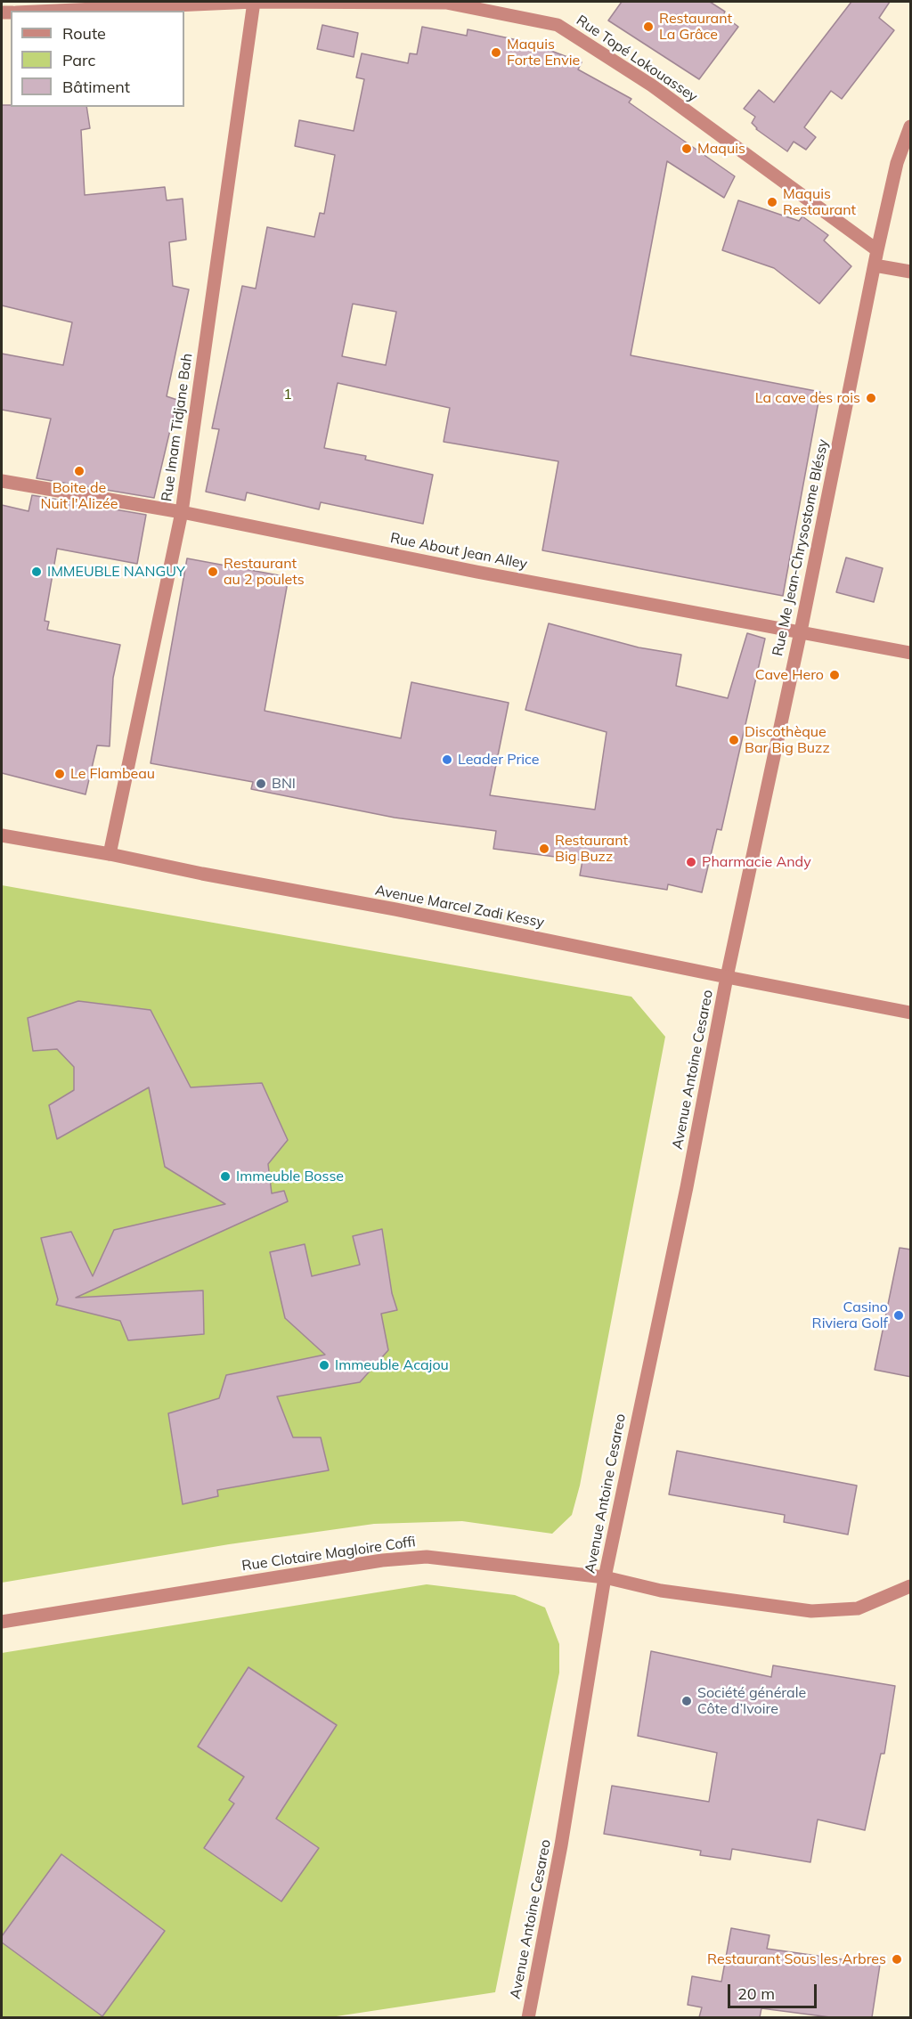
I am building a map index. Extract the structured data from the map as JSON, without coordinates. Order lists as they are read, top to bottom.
{
  "streets": {
    "street": [
      "Rue Topé Lokouassey",
      "Rue Imam Tidjane Bah",
      "Rue Me Jean-Chrysostome Bléssy",
      "Rue About Jean Alley",
      "Avenue Marcel Zadi Kessy",
      "Avenue Antoine Cesareo",
      "Rue Clotaire Magloire Coffi"
    ]
  },
  "crossings": [
    ["Rue Topé Lokouassey", "Rue Imam Tidjane Bah"],
    ["Rue Topé Lokouassey", "Rue Me Jean-Chrysostome Bléssy"],
    ["Rue Imam Tidjane Bah", "Rue About Jean Alley"],
    ["Rue Imam Tidjane Bah", "Avenue Marcel Zadi Kessy"],
    ["Rue Me Jean-Chrysostome Bléssy", "Rue About Jean Alley"],
    ["Rue Me Jean-Chrysostome Bléssy", "Avenue Marcel Zadi Kessy"],
    ["Rue Me Jean-Chrysostome Bléssy", "Avenue Antoine Cesareo"],
    ["Avenue Marcel Zadi Kessy", "Avenue Antoine Cesareo"],
    ["Avenue Antoine Cesareo", "Rue Clotaire Magloire Coffi"]
  ],
  "parks": ["1"],
  "places": [
    "Restaurant La Grâce",
    "Maquis Forte Envie",
    "Maquis",
    "Maquis Restaurant",
    "La cave des rois",
    "Boite de Nuit l'Alizée",
    "IMMEUBLE NANGUY",
    "Restaurant au 2 poulets",
    "Cave Hero",
    "Discothèque Bar Big Buzz",
    "Leader Price",
    "Le Flambeau",
    "BNI",
    "Restaurant Big Buzz",
    "Pharmacie Andy",
    "Immeuble Bosse",
    "Casino Riviera Golf",
    "Immeuble Acajou",
    "Société générale Côte d’Ivoire",
    "Restaurant Sous les Arbres"
  ],
  "legend": ["Route", "Parc", "Bâtiment"],
  "scale_bar": "20 m"
}
